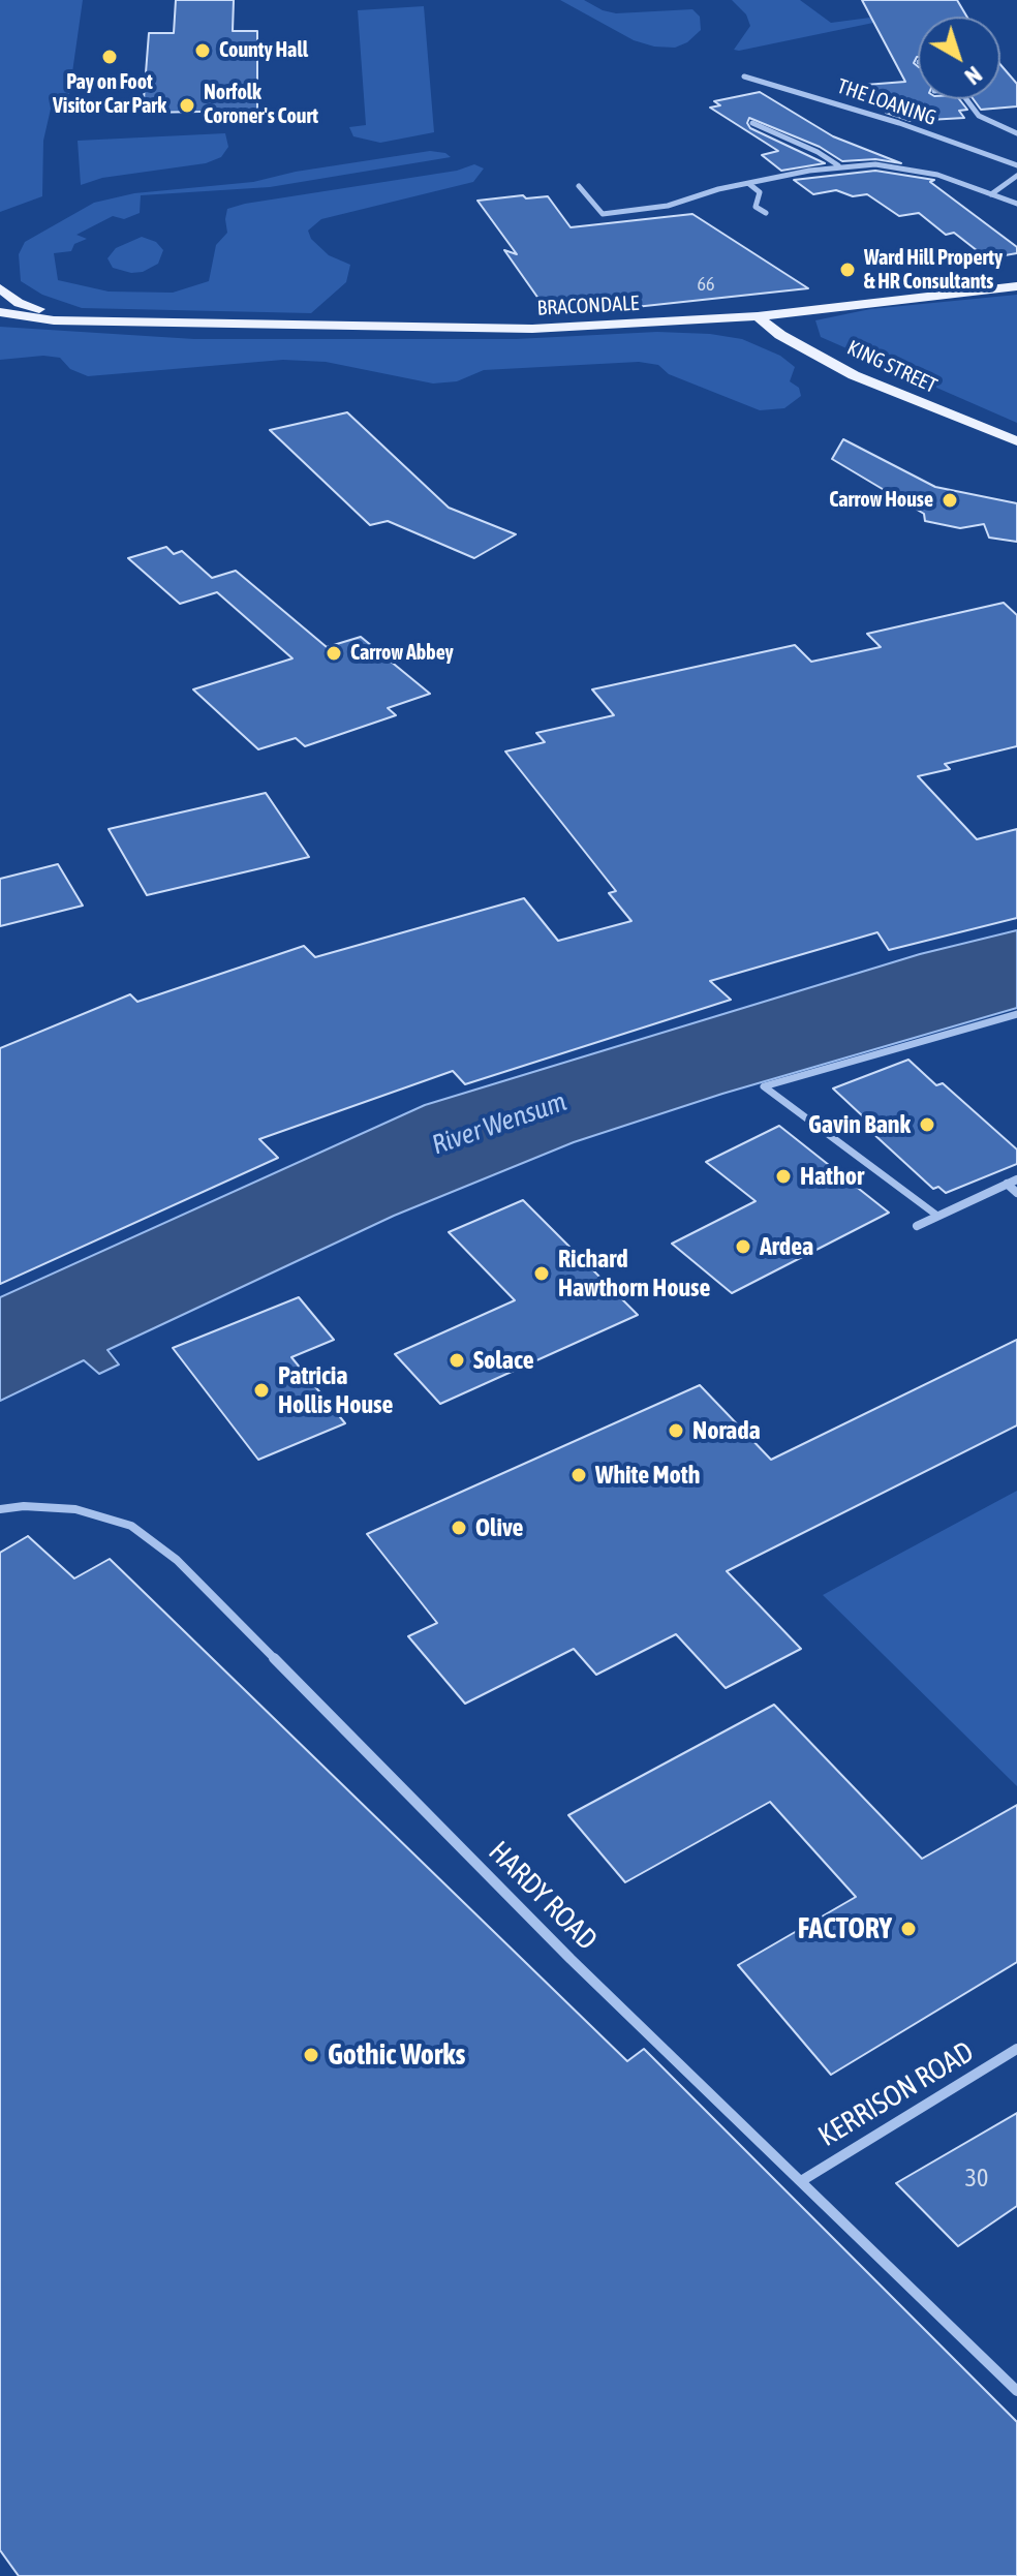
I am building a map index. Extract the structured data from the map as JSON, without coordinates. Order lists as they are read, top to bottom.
{
  "streets": {
    "main road": ["BRACONDALE", "KING STREET"],
    "street": ["THE LOANING", "HARDY ROAD", "KERRISON ROAD"]
  },
  "crossings": [
    ["BRACONDALE", "KING STREET"],
    ["HARDY ROAD", "KERRISON ROAD"]
  ],
  "water": ["River Wensum"],
  "places": [
    "County Hall",
    "Pay on Foot Visitor Car Park",
    "Norfolk Coroner's Court",
    "Ward Hill Property & HR Consultants",
    "Carrow House",
    "Carrow Abbey",
    "Gavin Bank",
    "Hathor",
    "Ardea",
    "Richard Hawthorn House",
    "Solace",
    "Patricia Hollis House",
    "Norada",
    "White Moth",
    "Olive",
    "FACTORY",
    "Gothic Works"
  ],
  "house_numbers": ["66", "30"],
  "north": "bottom right"
}
